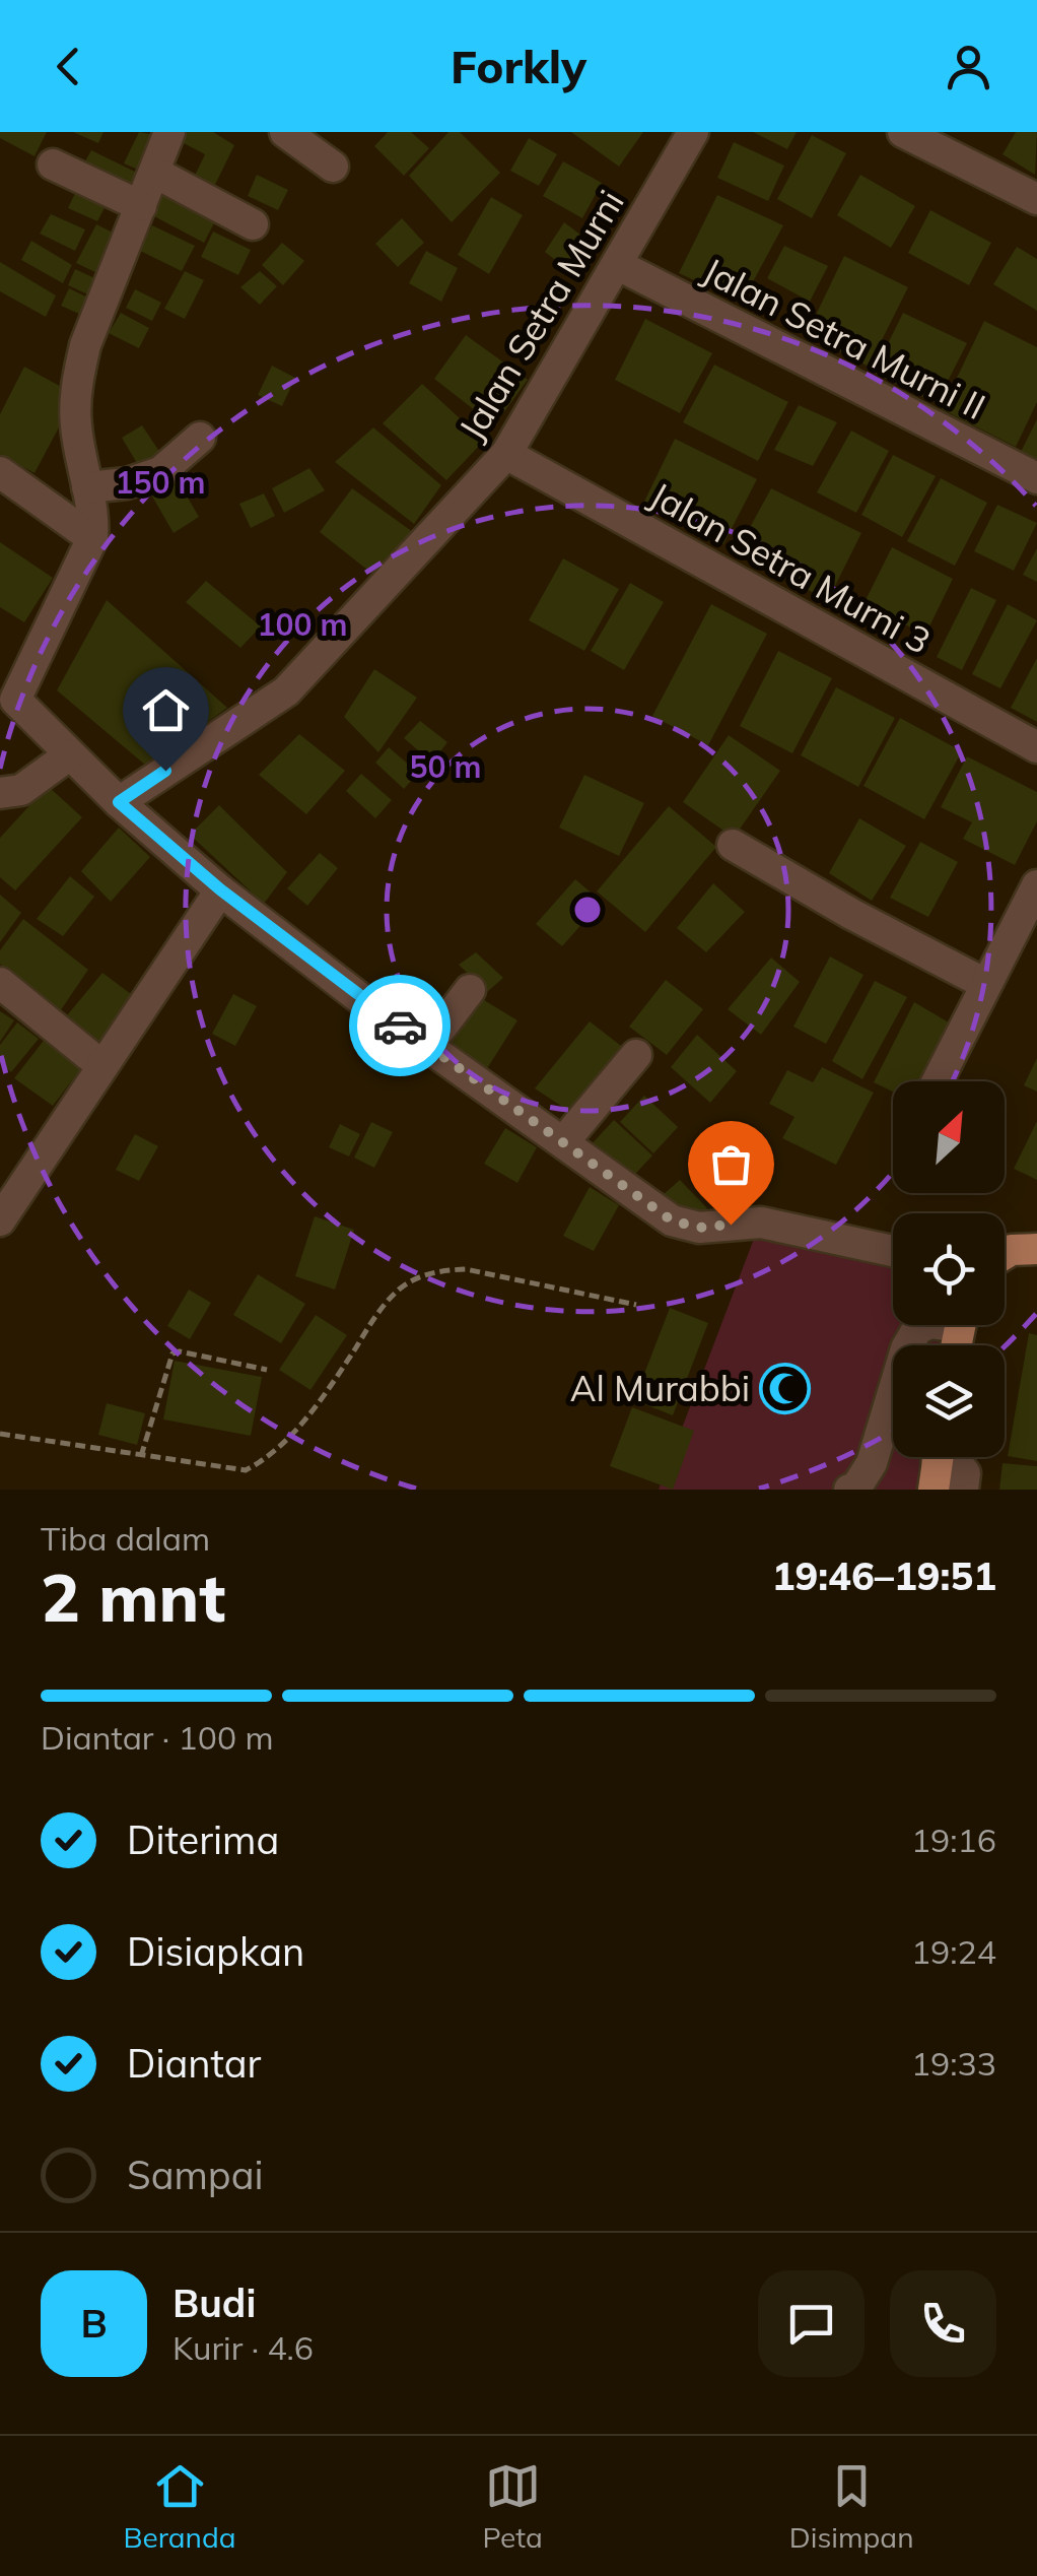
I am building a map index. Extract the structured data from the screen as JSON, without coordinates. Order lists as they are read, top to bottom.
{
  "streets": {
    "street": ["Jalan Setra Murni", "Jalan Setra Murni II", "Jalan Setra Murni 3"]
  },
  "crossings": [
    ["Jalan Setra Murni", "Jalan Setra Murni II"],
    ["Jalan Setra Murni", "Jalan Setra Murni 3"]
  ],
  "places": {
    "mosque": ["Al Murabbi"]
  },
  "north": "top right",
  "page": {
    "header": "Forkly",
    "heading": ["2 mnt", "Tiba dalam", "19:46–19:51"],
    "panel": ["Budi", "Kurir · 4.6"],
    "bar": "Diantar · 100 m",
    "list": [
      ["Diterima", "19:16"],
      ["Disiapkan", "19:24"],
      ["Diantar", "19:33"],
      "Sampai"
    ],
    "round": "B",
    "tabs": ["Beranda", "Peta", "Disimpan"]
  },
  "rings": ["150 m", "100 m", "50 m"]
}
